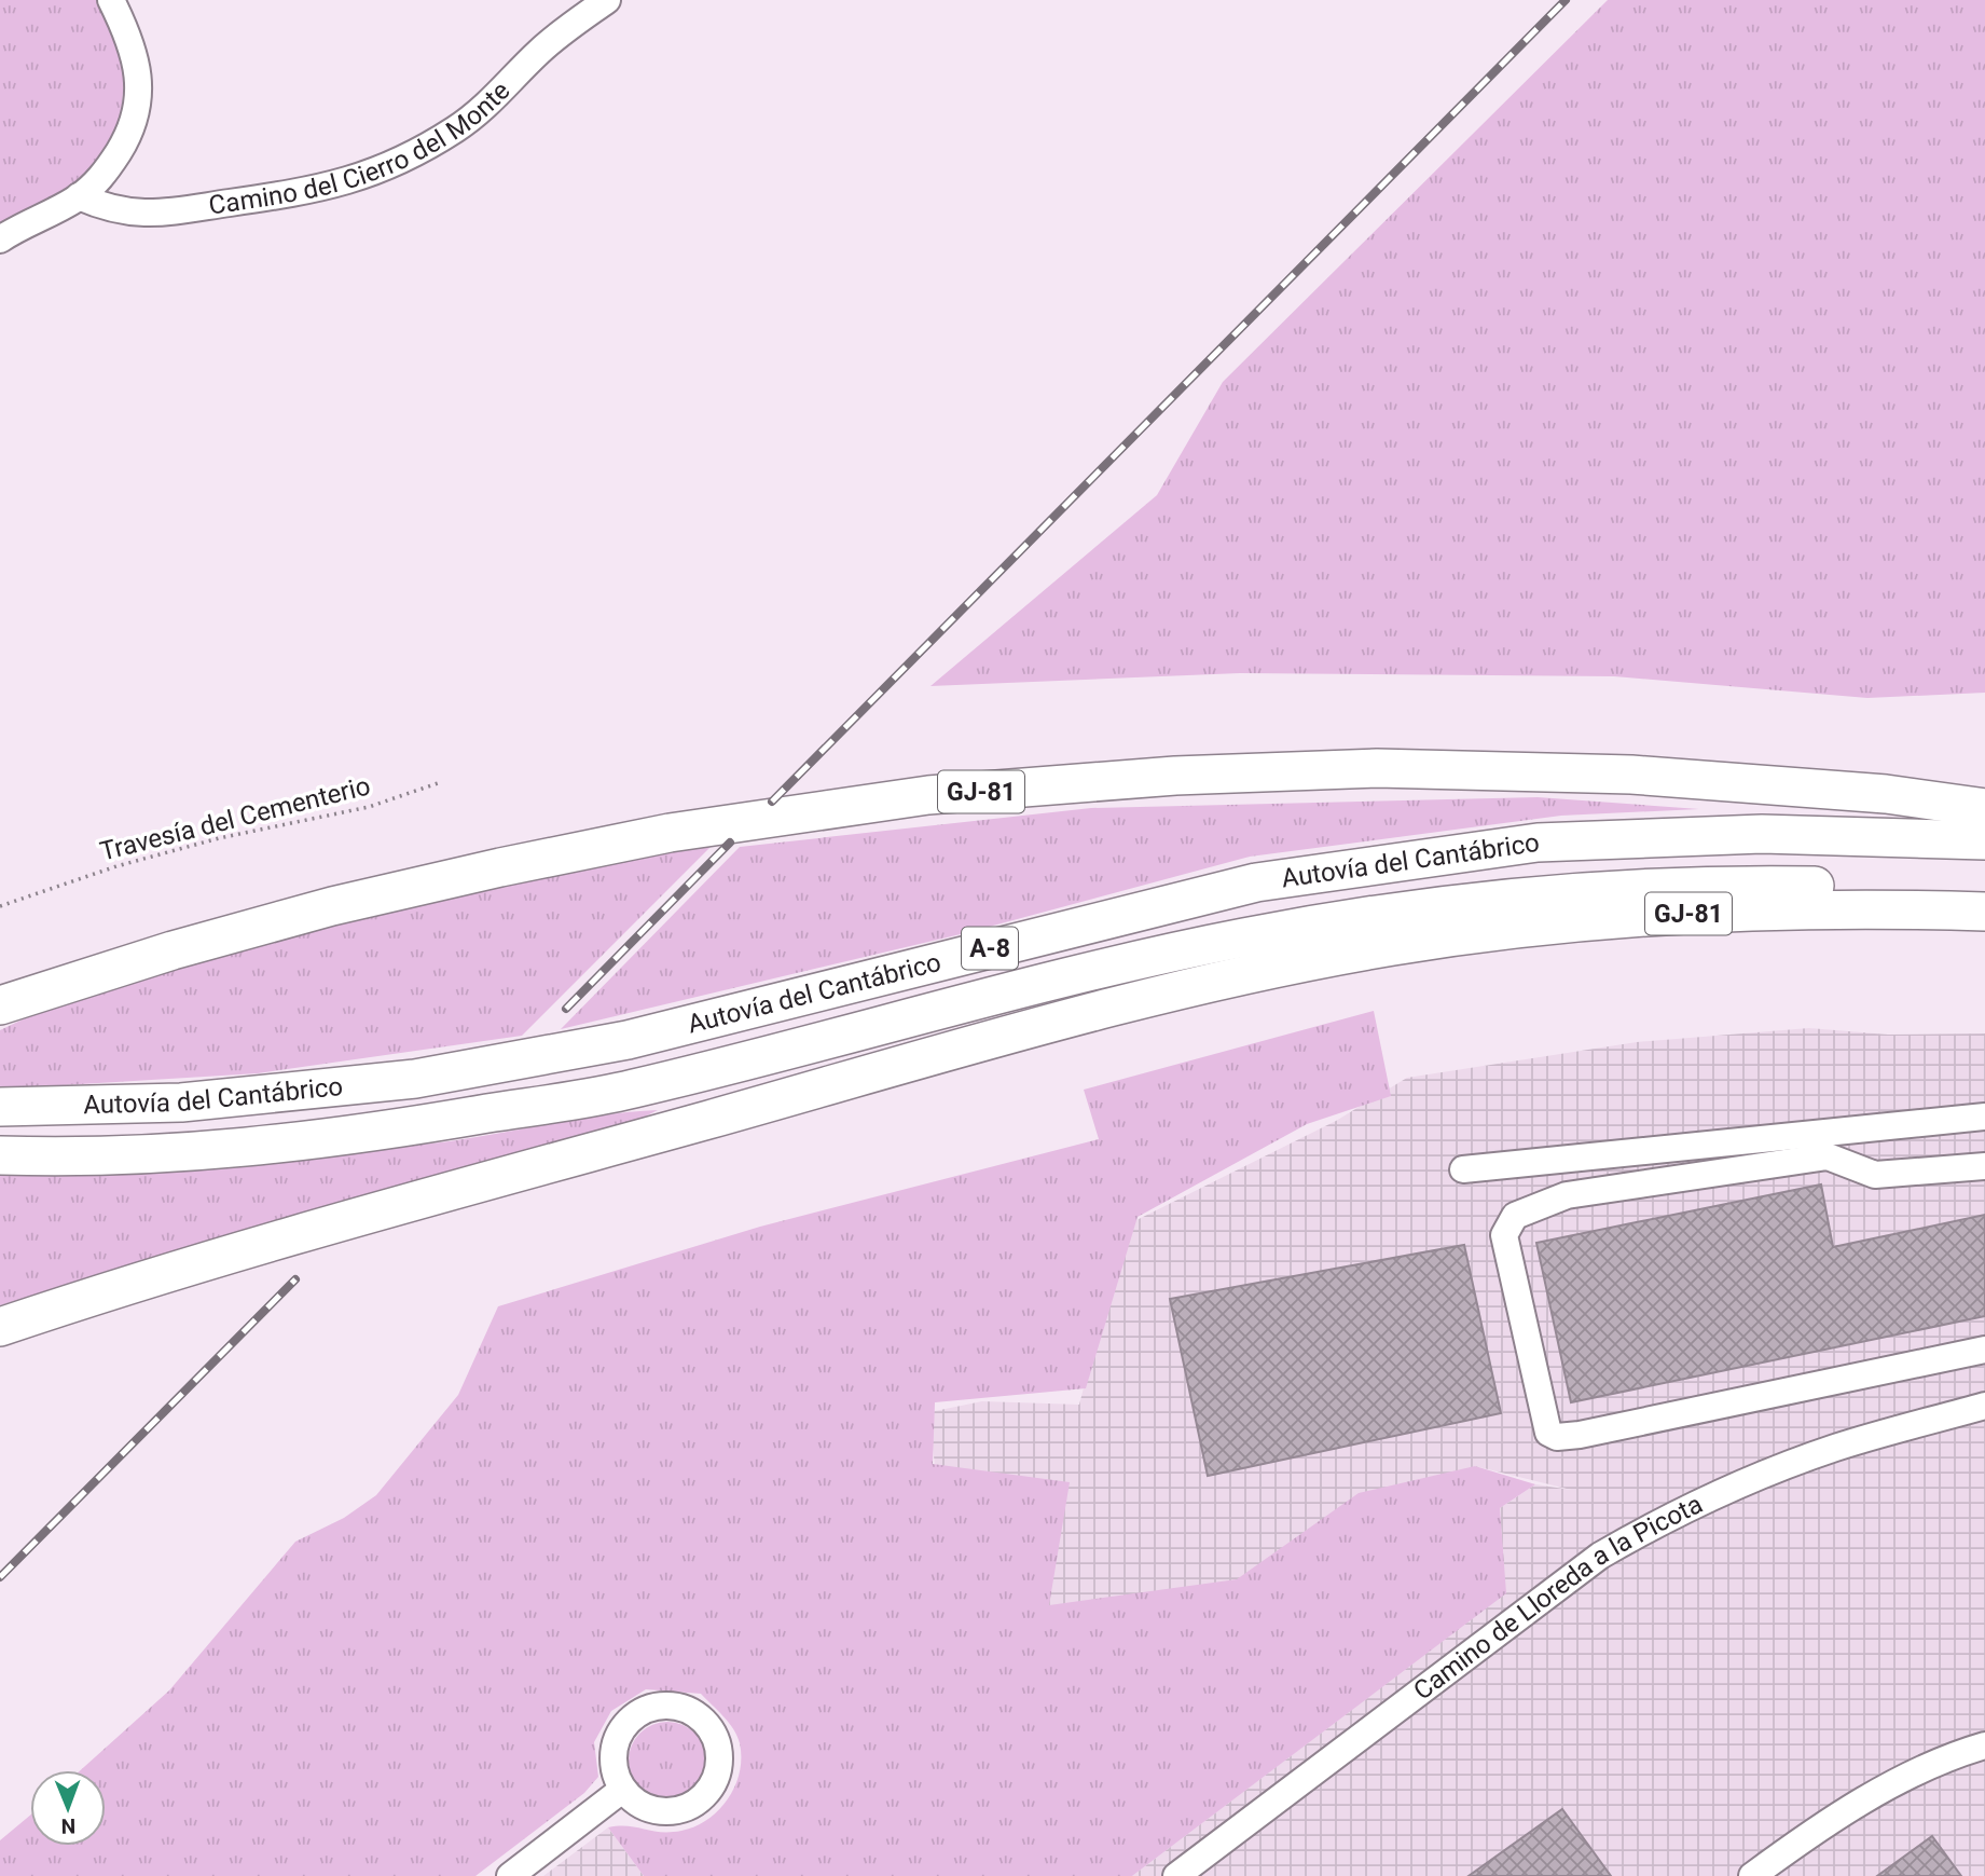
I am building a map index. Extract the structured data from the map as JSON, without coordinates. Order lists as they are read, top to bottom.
{
  "streets": {
    "highway": ["GJ-81", "Autovía del Cantábrico", "A-8"],
    "street": ["Camino del Cierro del Monte", "Camino de Lloreda a la Picota"],
    "path": ["Travesía del Cementerio"]
  },
  "north": "bottom"
}
